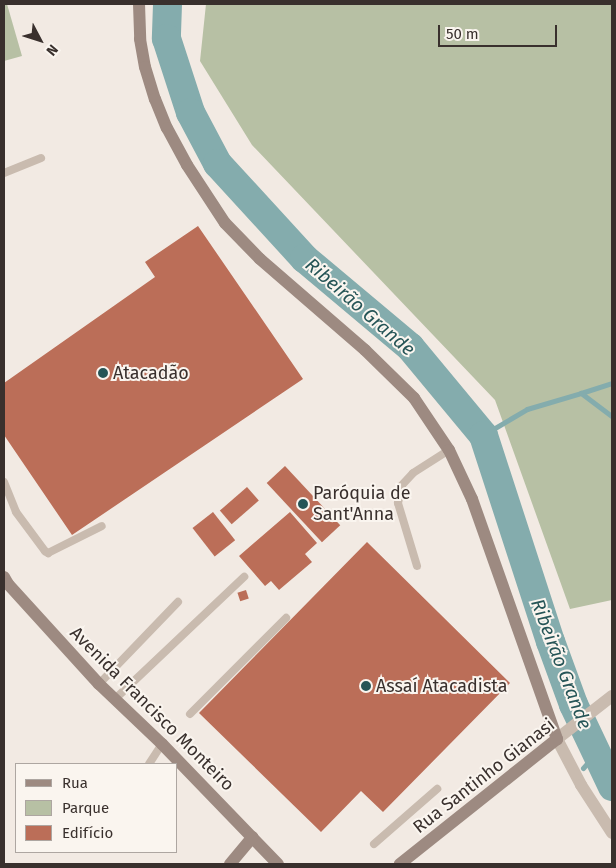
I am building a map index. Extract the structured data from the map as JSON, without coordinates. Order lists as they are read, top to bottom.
{
  "streets": {
    "street": ["Avenida Francisco Monteiro", "Rua Santinho Gianasi"]
  },
  "water": ["Ribeirão Grande"],
  "places": ["Atacadão", "Paróquia de Sant'Anna", "Assaí Atacadista"],
  "legend": ["Rua", "Parque", "Edifício"],
  "scale_bar": "50 m",
  "north": "bottom right"
}
